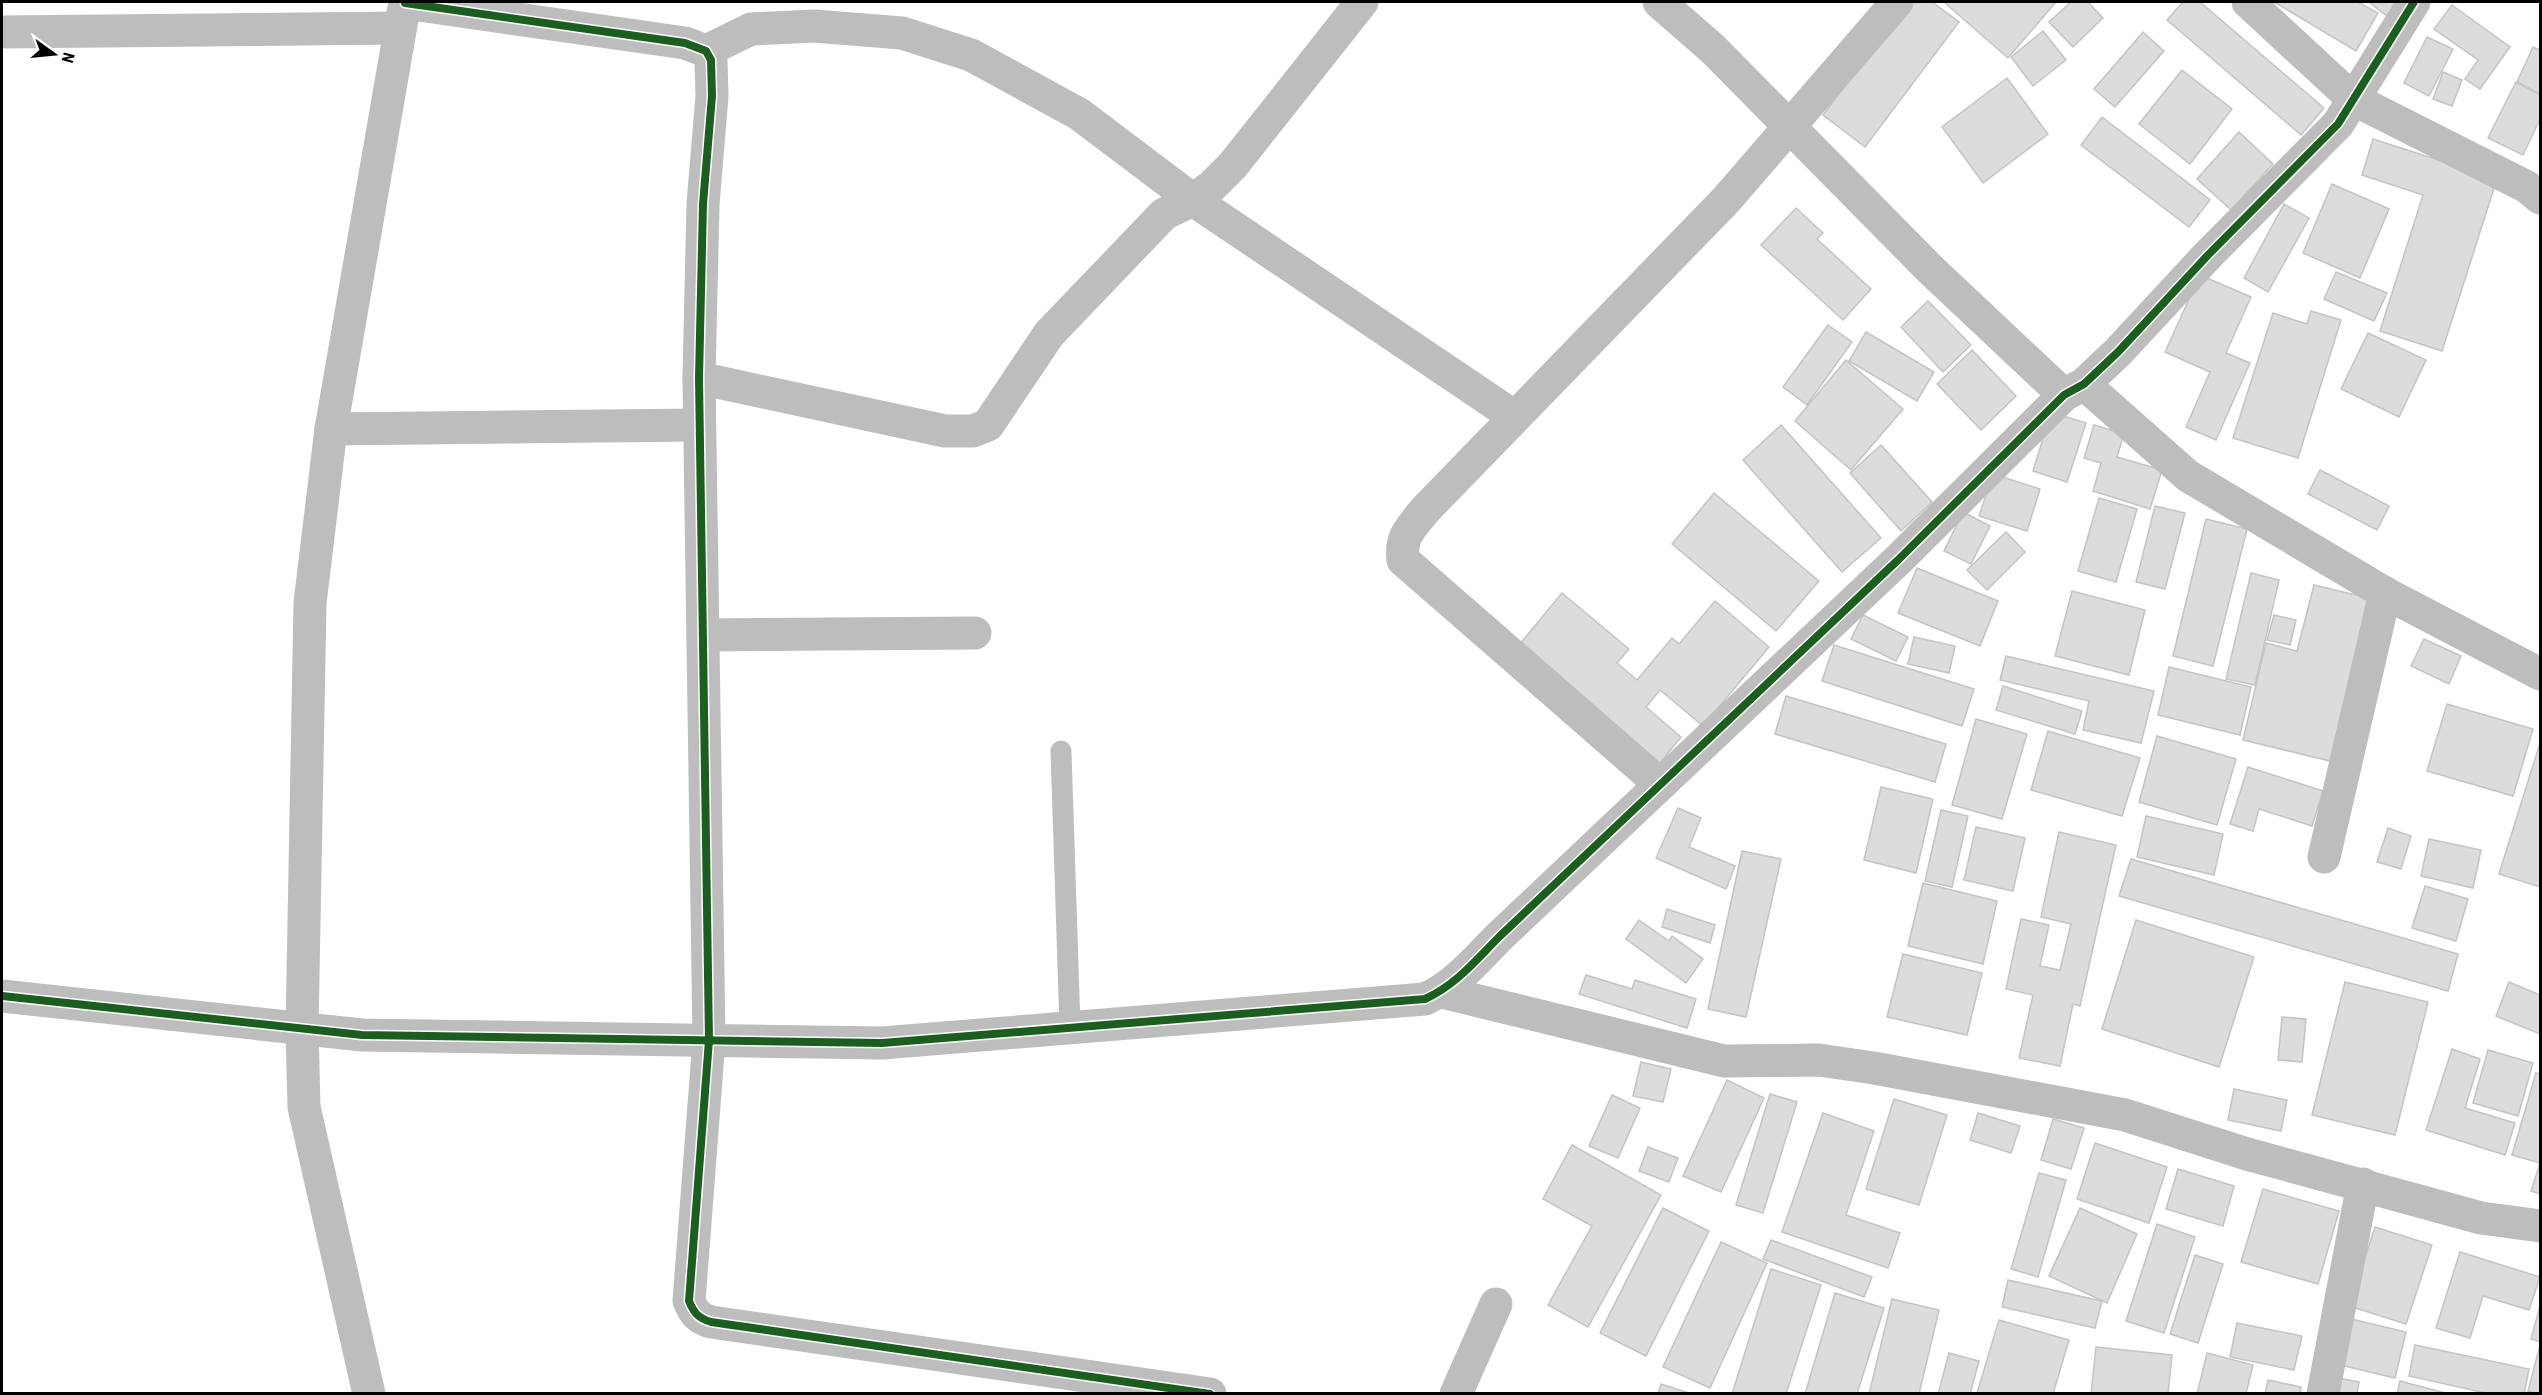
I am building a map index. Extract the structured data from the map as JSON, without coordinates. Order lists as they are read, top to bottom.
{
  "north": "right"
}
